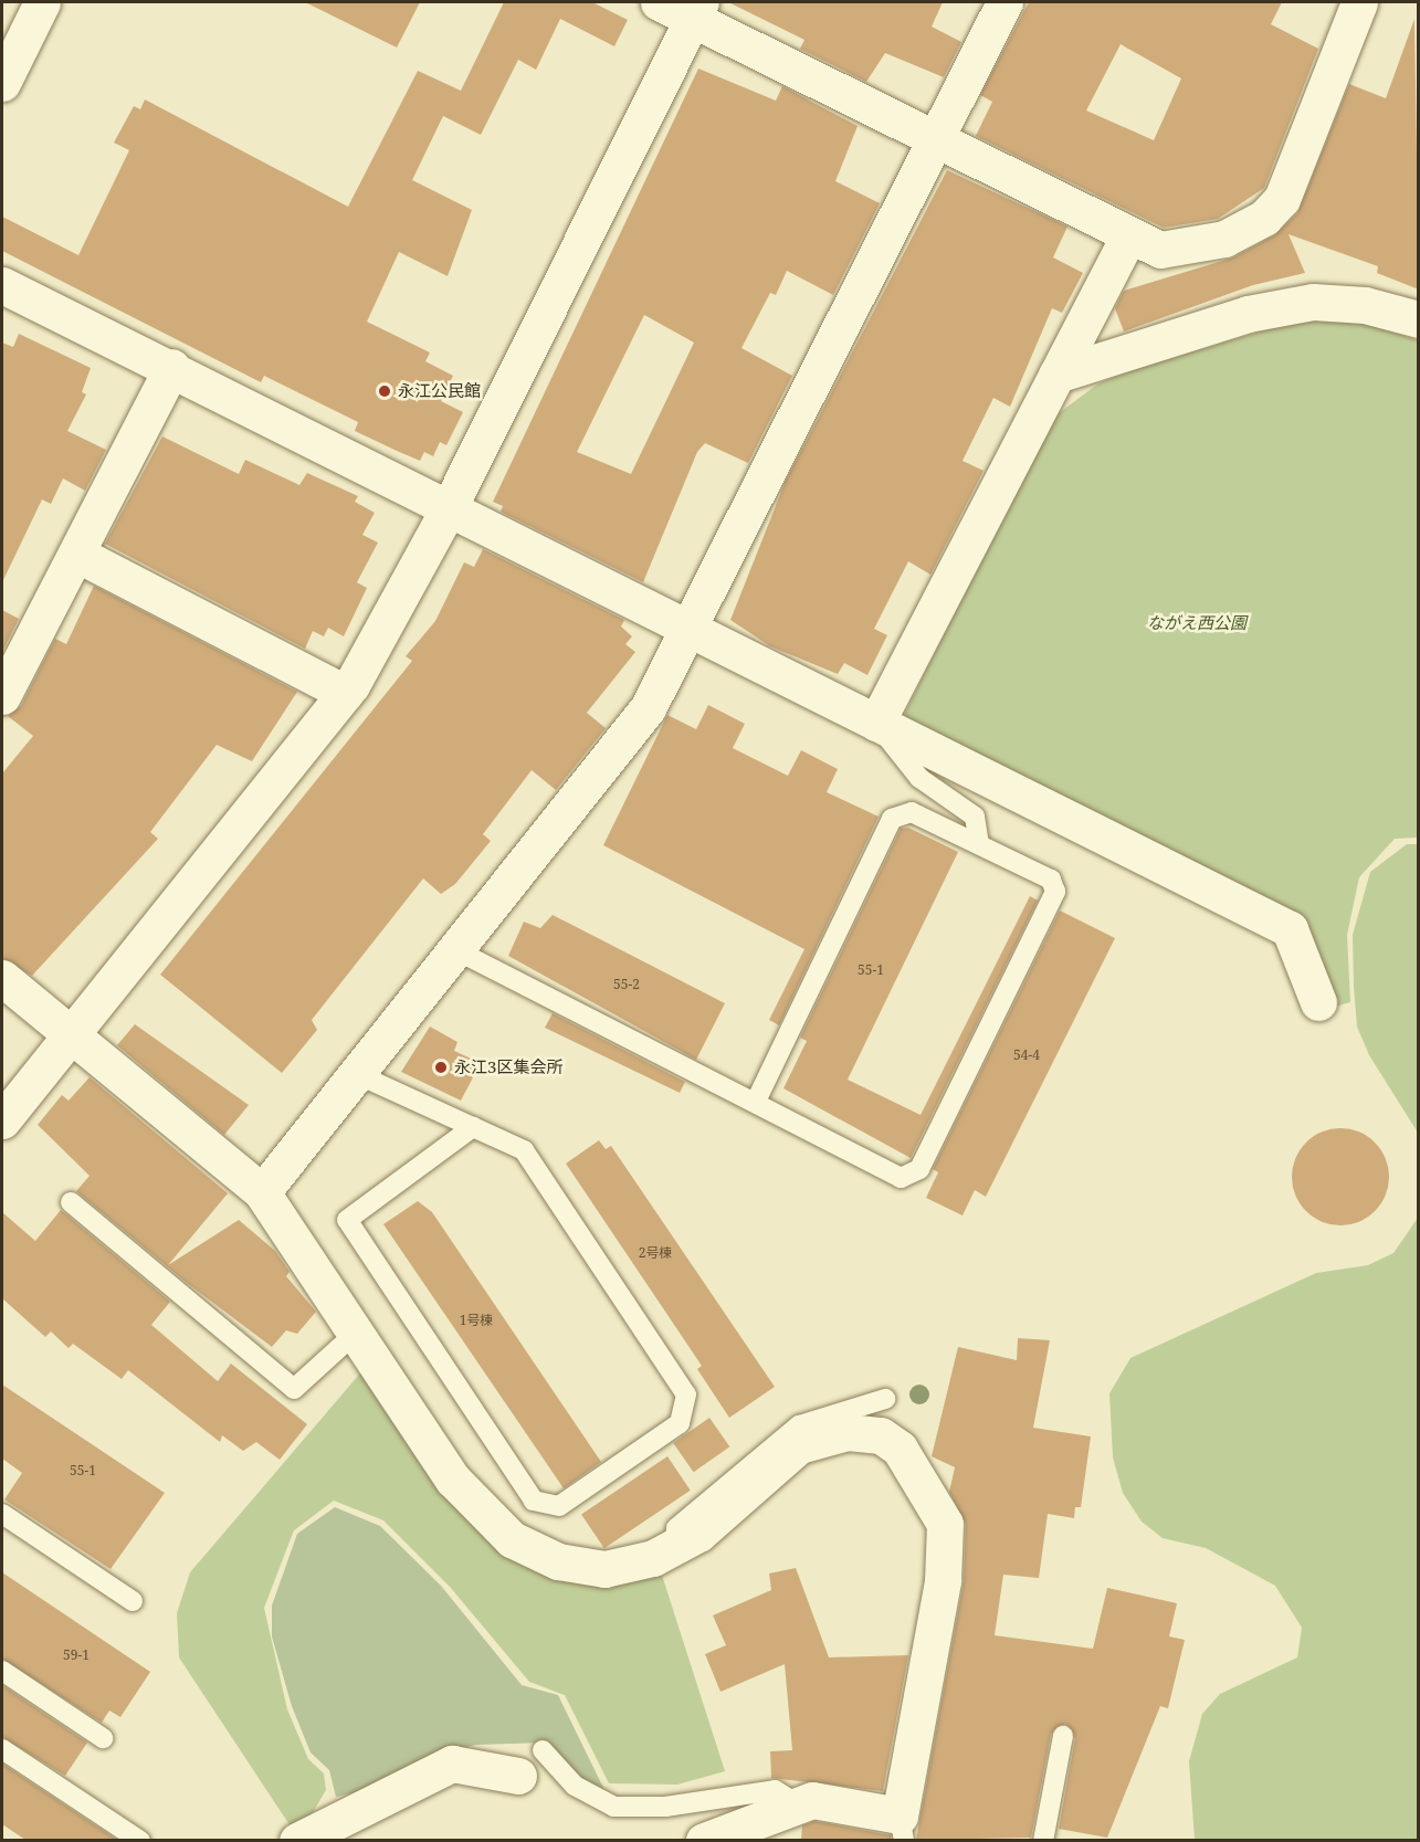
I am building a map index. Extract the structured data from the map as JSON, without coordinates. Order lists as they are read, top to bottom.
{
  "parks": ["ながえ西公園"],
  "places": ["永江公民館", "永江3区集会所"],
  "house_numbers": [
    "55-1",
    "55-2",
    "54-4",
    "2号棟",
    "1号棟",
    "55-1",
    "59-1"
  ]
}
